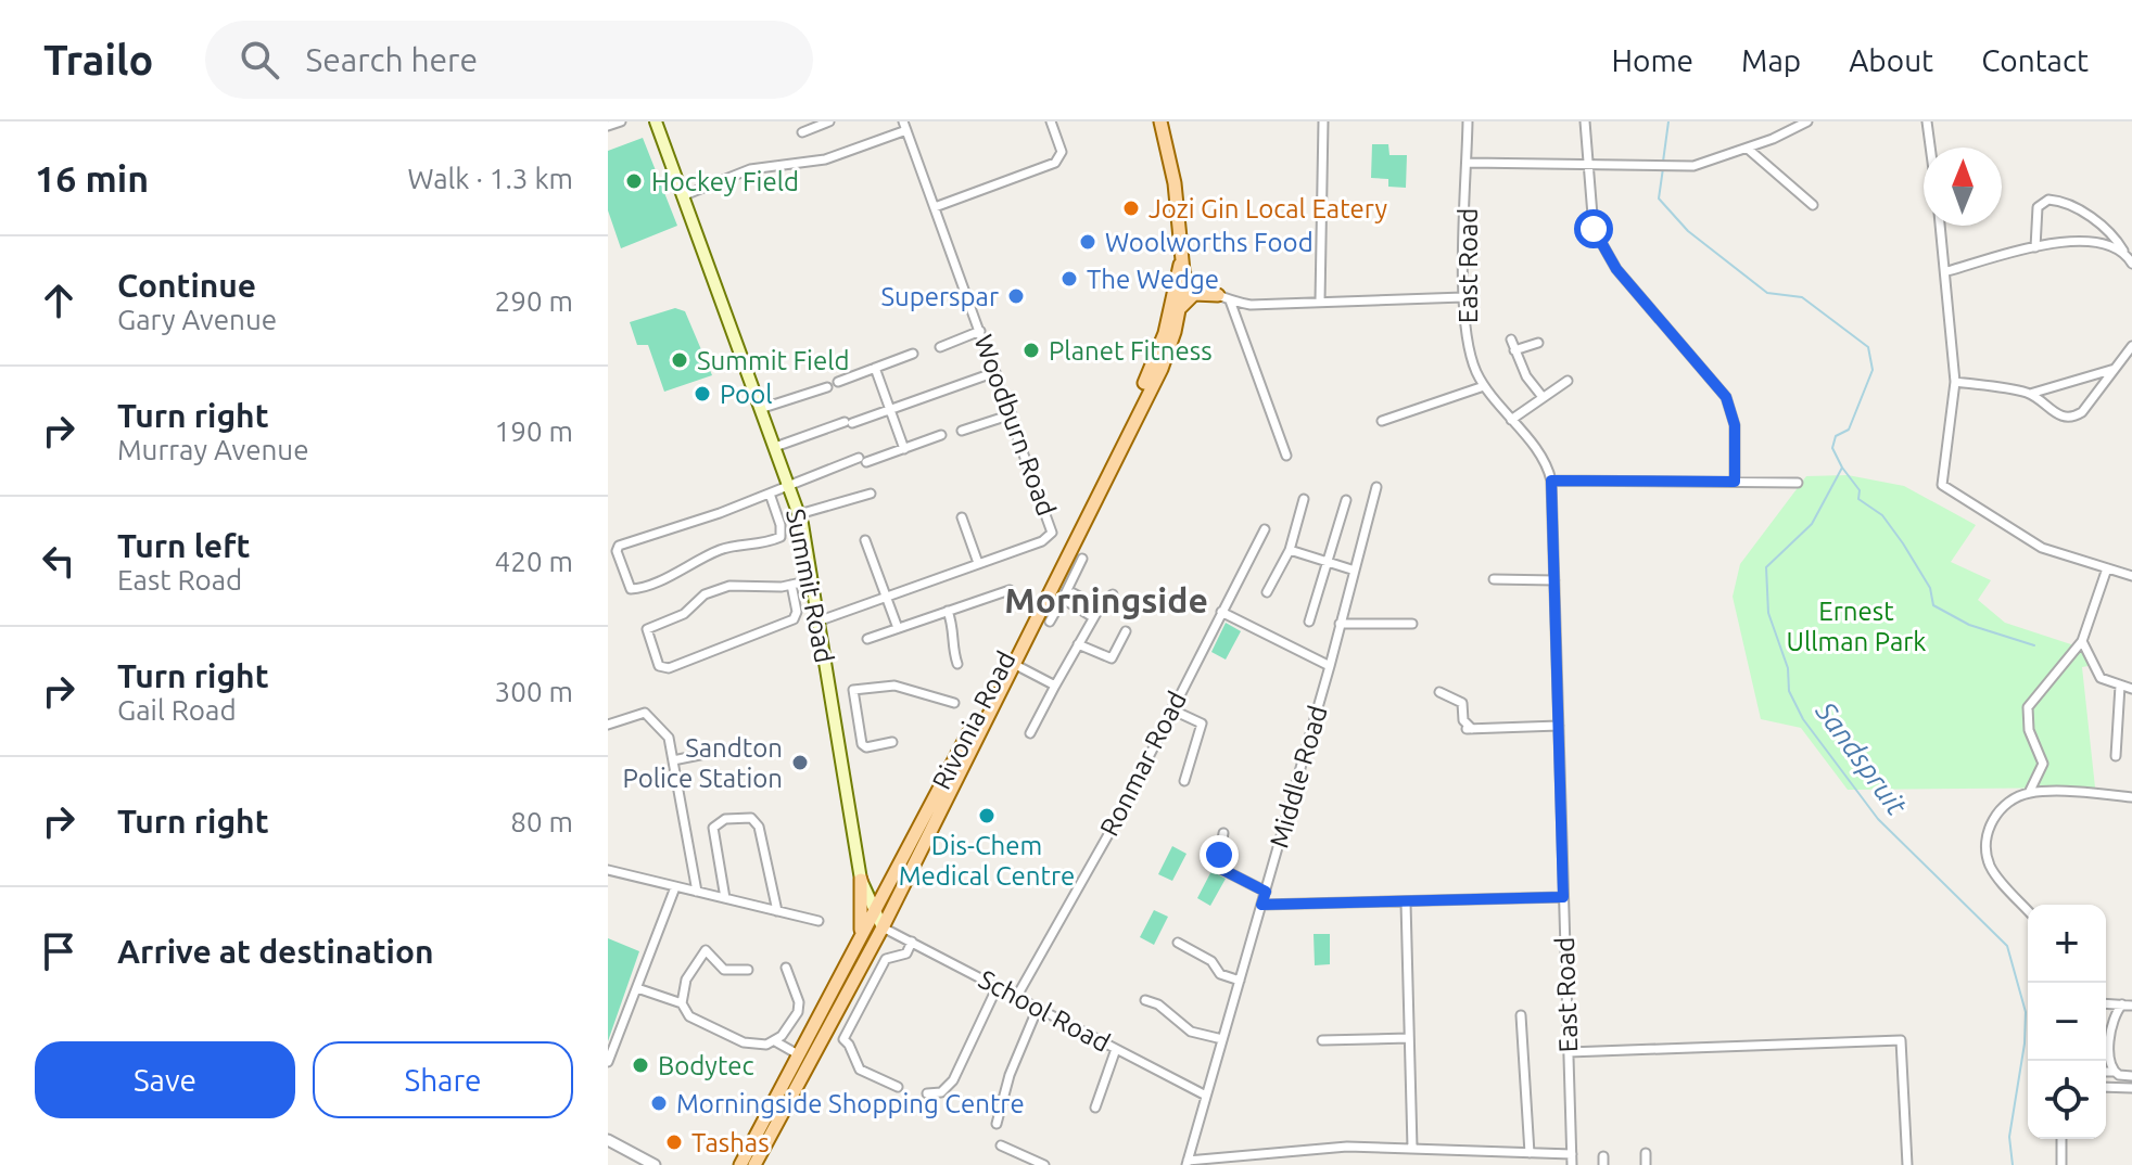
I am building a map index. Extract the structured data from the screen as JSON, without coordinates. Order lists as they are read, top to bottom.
{
  "streets": {
    "main road": ["Summit Road", "Rivonia Road"],
    "street": [
      "East Road",
      "Woodburn Road",
      "Ronmar Road",
      "Middle Road",
      "School Road"
    ]
  },
  "crossings": [
    ["Woodburn Road", "Summit Road"],
    ["Summit Road", "Rivonia Road"],
    ["Summit Road", "School Road"],
    ["Rivonia Road", "School Road"],
    ["Ronmar Road", "School Road"],
    ["Middle Road", "School Road"]
  ],
  "districts": ["Morningside"],
  "water": ["Sandspruit"],
  "parks": ["Ernest Ullman Park"],
  "places": [
    "Hockey Field",
    "Jozi Gin Local Eatery",
    "Woolworths Food",
    "The Wedge",
    "Superspar",
    "Planet Fitness",
    "Summit Field",
    "Pool",
    "Sandton Police Station",
    "Dis-Chem Medical Centre",
    "Bodytec",
    "Morningside Shopping Centre",
    "Tashas"
  ],
  "north": "top",
  "page": {
    "header": "Trailo",
    "search": "Search here",
    "nav": [
      "Home",
      "Map",
      "About",
      "Contact"
    ],
    "heading": ["16 min", "Walk · 1.3 km"],
    "list": [
      ["Continue", "Gary Avenue", "290 m"],
      ["Turn right", "Murray Avenue", "190 m"],
      ["Turn left", "East Road", "420 m"],
      ["Turn right", "Gail Road", "300 m"],
      ["Turn right", "80 m"],
      "Arrive at destination"
    ],
    "map_buttons": ["+", "−"],
    "buttons": ["Save", "Share"]
  }
}
